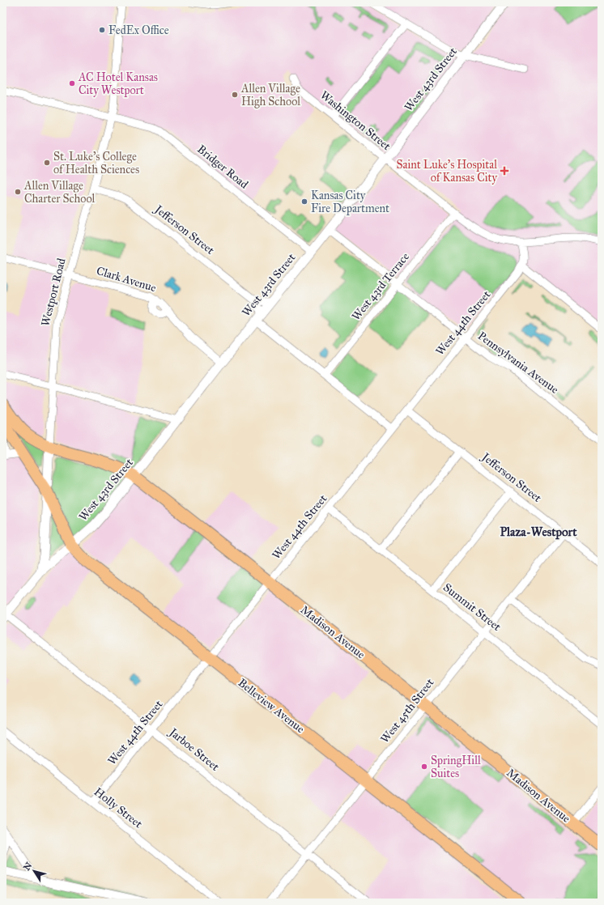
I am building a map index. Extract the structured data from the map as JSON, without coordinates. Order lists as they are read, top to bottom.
{
  "streets": {
    "main road": ["Madison Avenue", "Belleview Avenue"],
    "street": [
      "West 43rd Street",
      "Washington Street",
      "Bridger Road",
      "Jefferson Street",
      "Clark Avenue",
      "West 43rd Terrace",
      "Westport Road",
      "West 44th Street",
      "Pennsylvania Avenue",
      "Summit Street",
      "West 45th Street",
      "Jarboe Street",
      "Holly Street"
    ]
  },
  "crossings": [
    ["West 43rd Street", "Washington Street"],
    ["West 43rd Street", "Bridger Road"],
    ["West 43rd Street", "Clark Avenue"],
    ["West 43rd Street", "Westport Road"],
    ["West 43rd Street", "Pennsylvania Avenue"],
    ["West 43rd Street", "Madison Avenue"],
    ["West 43rd Street", "Belleview Avenue"],
    ["Washington Street", "West 43rd Terrace"],
    ["Bridger Road", "Westport Road"],
    ["Jefferson Street", "Westport Road"],
    ["Jefferson Street", "West 44th Street"],
    ["Jefferson Street", "West 45th Street"],
    ["Clark Avenue", "Westport Road"],
    ["West 43rd Terrace", "Pennsylvania Avenue"],
    ["Westport Road", "Madison Avenue"],
    ["Westport Road", "Belleview Avenue"],
    ["Westport Road", "Jarboe Street"],
    ["West 44th Street", "Pennsylvania Avenue"],
    ["West 44th Street", "Summit Street"],
    ["West 44th Street", "Madison Avenue"],
    ["West 44th Street", "Belleview Avenue"],
    ["West 44th Street", "Jarboe Street"],
    ["West 44th Street", "Holly Street"],
    ["Summit Street", "West 45th Street"],
    ["Madison Avenue", "West 45th Street"],
    ["Belleview Avenue", "West 45th Street"],
    ["West 45th Street", "Jarboe Street"]
  ],
  "districts": ["Plaza-Westport"],
  "places": {
    "other": [
      "FedEx Office",
      "AC Hotel Kansas City Westport",
      "Allen Village High School",
      "St. Luke's College of Health Sciences",
      "Allen Village Charter School",
      "Kansas City Fire Department",
      "SpringHill Suites"
    ],
    "health": ["Saint Luke's Hospital of Kansas City"]
  },
  "north": "top left"
}
